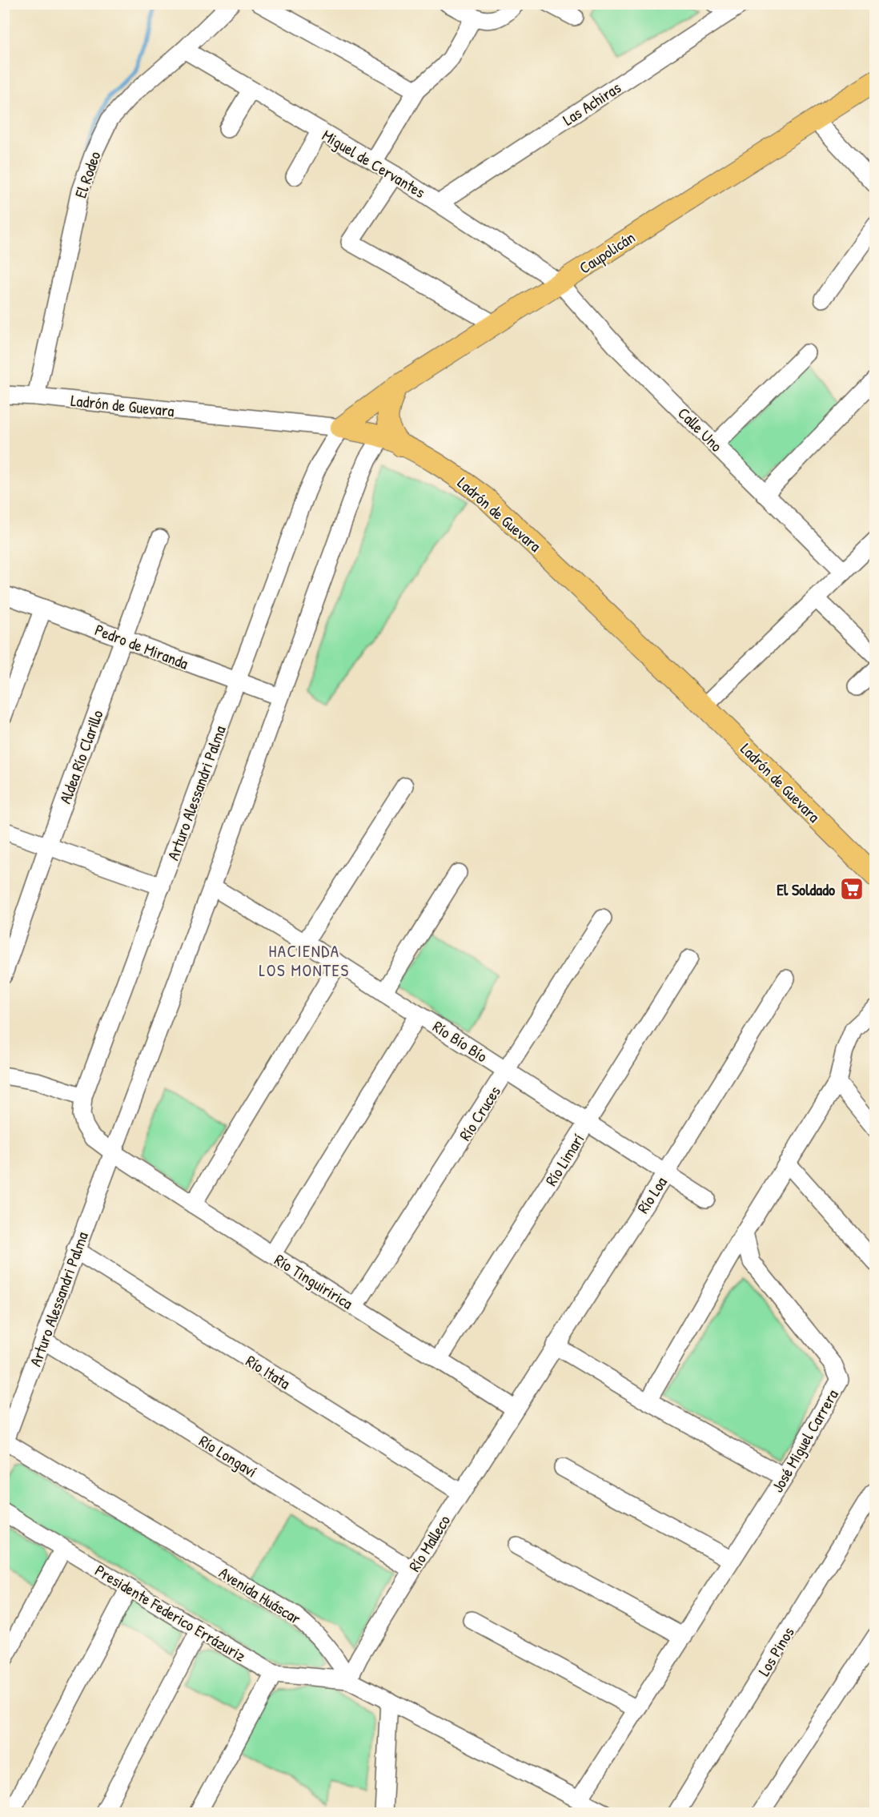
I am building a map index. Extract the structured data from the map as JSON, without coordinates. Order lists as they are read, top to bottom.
{
  "streets": {
    "main road": ["Caupolicán", "Ladrón de Guevara"],
    "street": [
      "Las Achiras",
      "Miguel de Cervantes",
      "El Rodeo",
      "Calle Uno",
      "Pedro de Miranda",
      "Aldea Río Clarillo",
      "Arturo Alessandri Palma",
      "Río Bío Bío",
      "Río Cruces",
      "Río Limarí",
      "Río Loa",
      "Río Tinguiririca",
      "Río Itata",
      "José Miguel Carrera",
      "Río Longaví",
      "Río Malleco",
      "Avenida Huáscar",
      "Presidente Federico Errázuriz",
      "Los Pinos"
    ]
  },
  "crossings": [
    ["Las Achiras", "Miguel de Cervantes"],
    ["Miguel de Cervantes", "El Rodeo"],
    ["Miguel de Cervantes", "Caupolicán"],
    ["Miguel de Cervantes", "Calle Uno"],
    ["El Rodeo", "Ladrón de Guevara"],
    ["Caupolicán", "Ladrón de Guevara"],
    ["Caupolicán", "Calle Uno"],
    ["Caupolicán", "Arturo Alessandri Palma"],
    ["Ladrón de Guevara", "Arturo Alessandri Palma"],
    ["Pedro de Miranda", "Aldea Río Clarillo"],
    ["Pedro de Miranda", "Arturo Alessandri Palma"],
    ["Arturo Alessandri Palma", "Río Bío Bío"],
    ["Arturo Alessandri Palma", "Río Tinguiririca"],
    ["Arturo Alessandri Palma", "Río Itata"],
    ["Arturo Alessandri Palma", "Río Longaví"],
    ["Arturo Alessandri Palma", "Avenida Huáscar"],
    ["Río Bío Bío", "Río Cruces"],
    ["Río Bío Bío", "Río Limarí"],
    ["Río Bío Bío", "Río Loa"],
    ["Río Cruces", "Río Tinguiririca"],
    ["Río Limarí", "Río Tinguiririca"],
    ["Río Loa", "Río Tinguiririca"],
    ["Río Loa", "Río Malleco"],
    ["Río Tinguiririca", "Río Malleco"],
    ["Río Itata", "Río Malleco"],
    ["Río Longaví", "Río Malleco"],
    ["Río Malleco", "Avenida Huáscar"],
    ["Río Malleco", "Presidente Federico Errázuriz"],
    ["Avenida Huáscar", "Presidente Federico Errázuriz"]
  ],
  "districts": ["HACIENDA LOS MONTES"],
  "places": {
    "supermarket": ["El Soldado"]
  }
}
